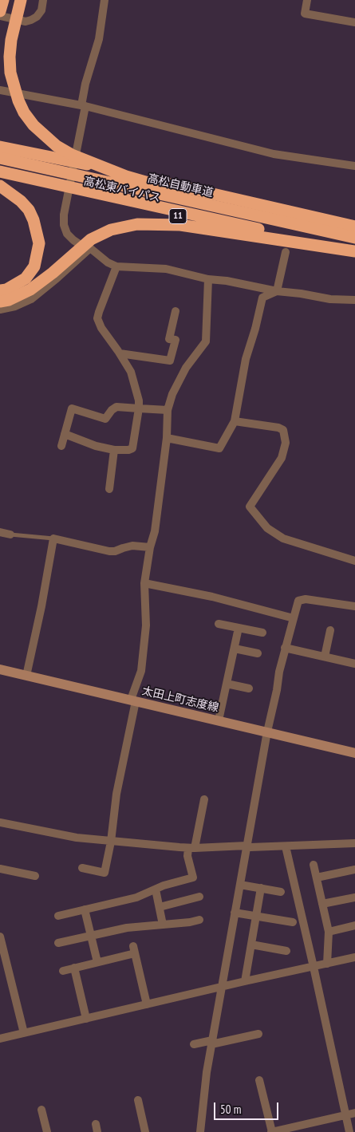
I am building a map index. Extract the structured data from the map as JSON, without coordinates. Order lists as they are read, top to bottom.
{
  "streets": {
    "highway": ["高松自動車道", "高松東バイパス", "11"],
    "main road": ["太田上町志度線"]
  },
  "scale_bar": "50 m"
}
